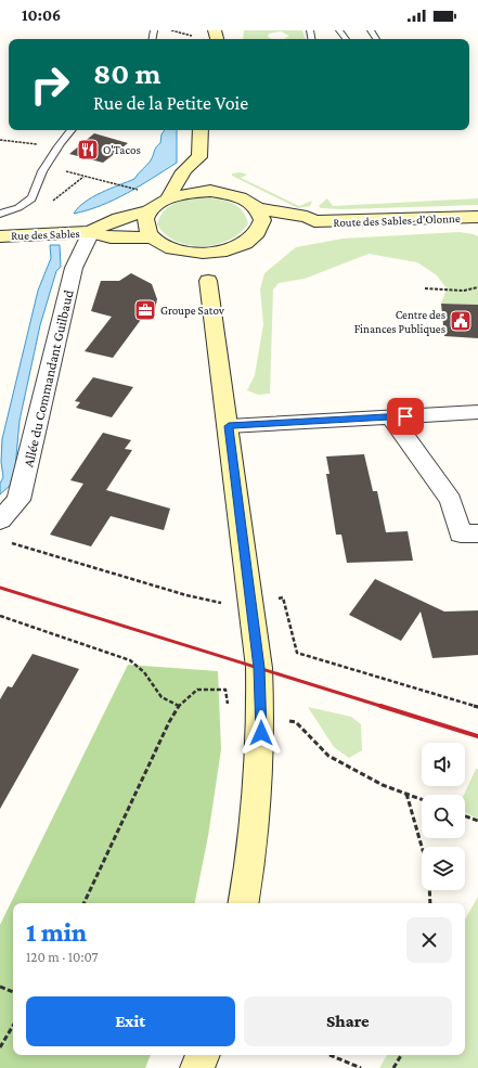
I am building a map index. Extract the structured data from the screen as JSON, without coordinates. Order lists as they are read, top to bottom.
{
  "streets": {
    "main road": ["Route des Sables-d'Olonne", "Rue des Sables"],
    "street": ["Allée du Commandant Guilbaud"]
  },
  "crossings": [
    ["Rue des Sables", "Allée du Commandant Guilbaud"]
  ],
  "places": {
    "restaurant": ["O'Tacos"],
    "office": ["Groupe Satov"],
    "public building": ["Centre des Finances Publiques"]
  },
  "page": {
    "status": "10:06",
    "turn": ["80 m", "Rue de la Petite Voie"],
    "heading": ["1 min", "120 m · 10:07"],
    "buttons": ["Exit", "Share"]
  }
}
